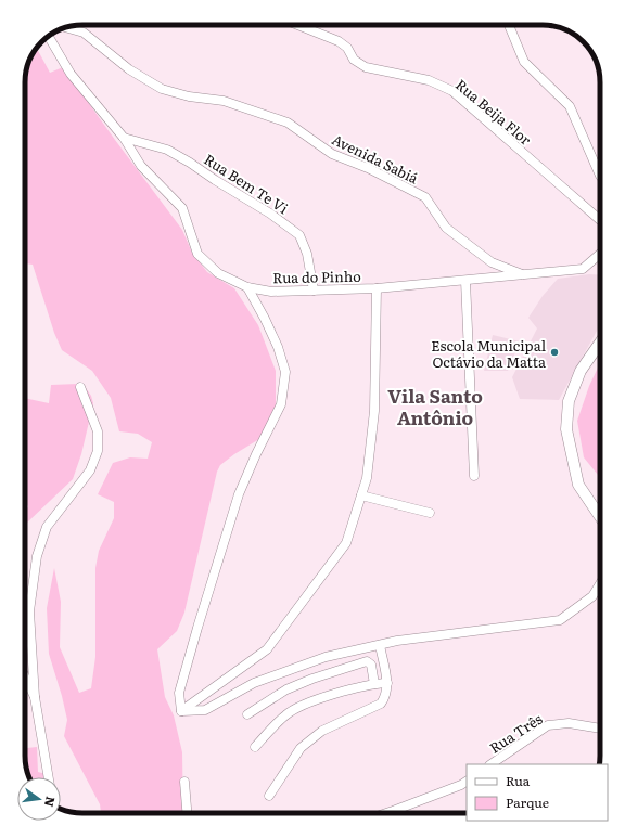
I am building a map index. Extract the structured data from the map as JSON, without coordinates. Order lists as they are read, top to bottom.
{
  "streets": {
    "street": [
      "Rua Beija Flor",
      "Avenida Sabiá",
      "Rua Bem Te Vi",
      "Rua do Pinho",
      "Rua Três"
    ]
  },
  "crossings": [
    ["Avenida Sabiá", "Rua do Pinho"],
    ["Rua Bem Te Vi", "Rua do Pinho"]
  ],
  "districts": ["Vila Santo Antônio"],
  "places": ["Escola Municipal Octávio da Matta"],
  "legend": ["Rua", "Parque"],
  "north": "right"
}
